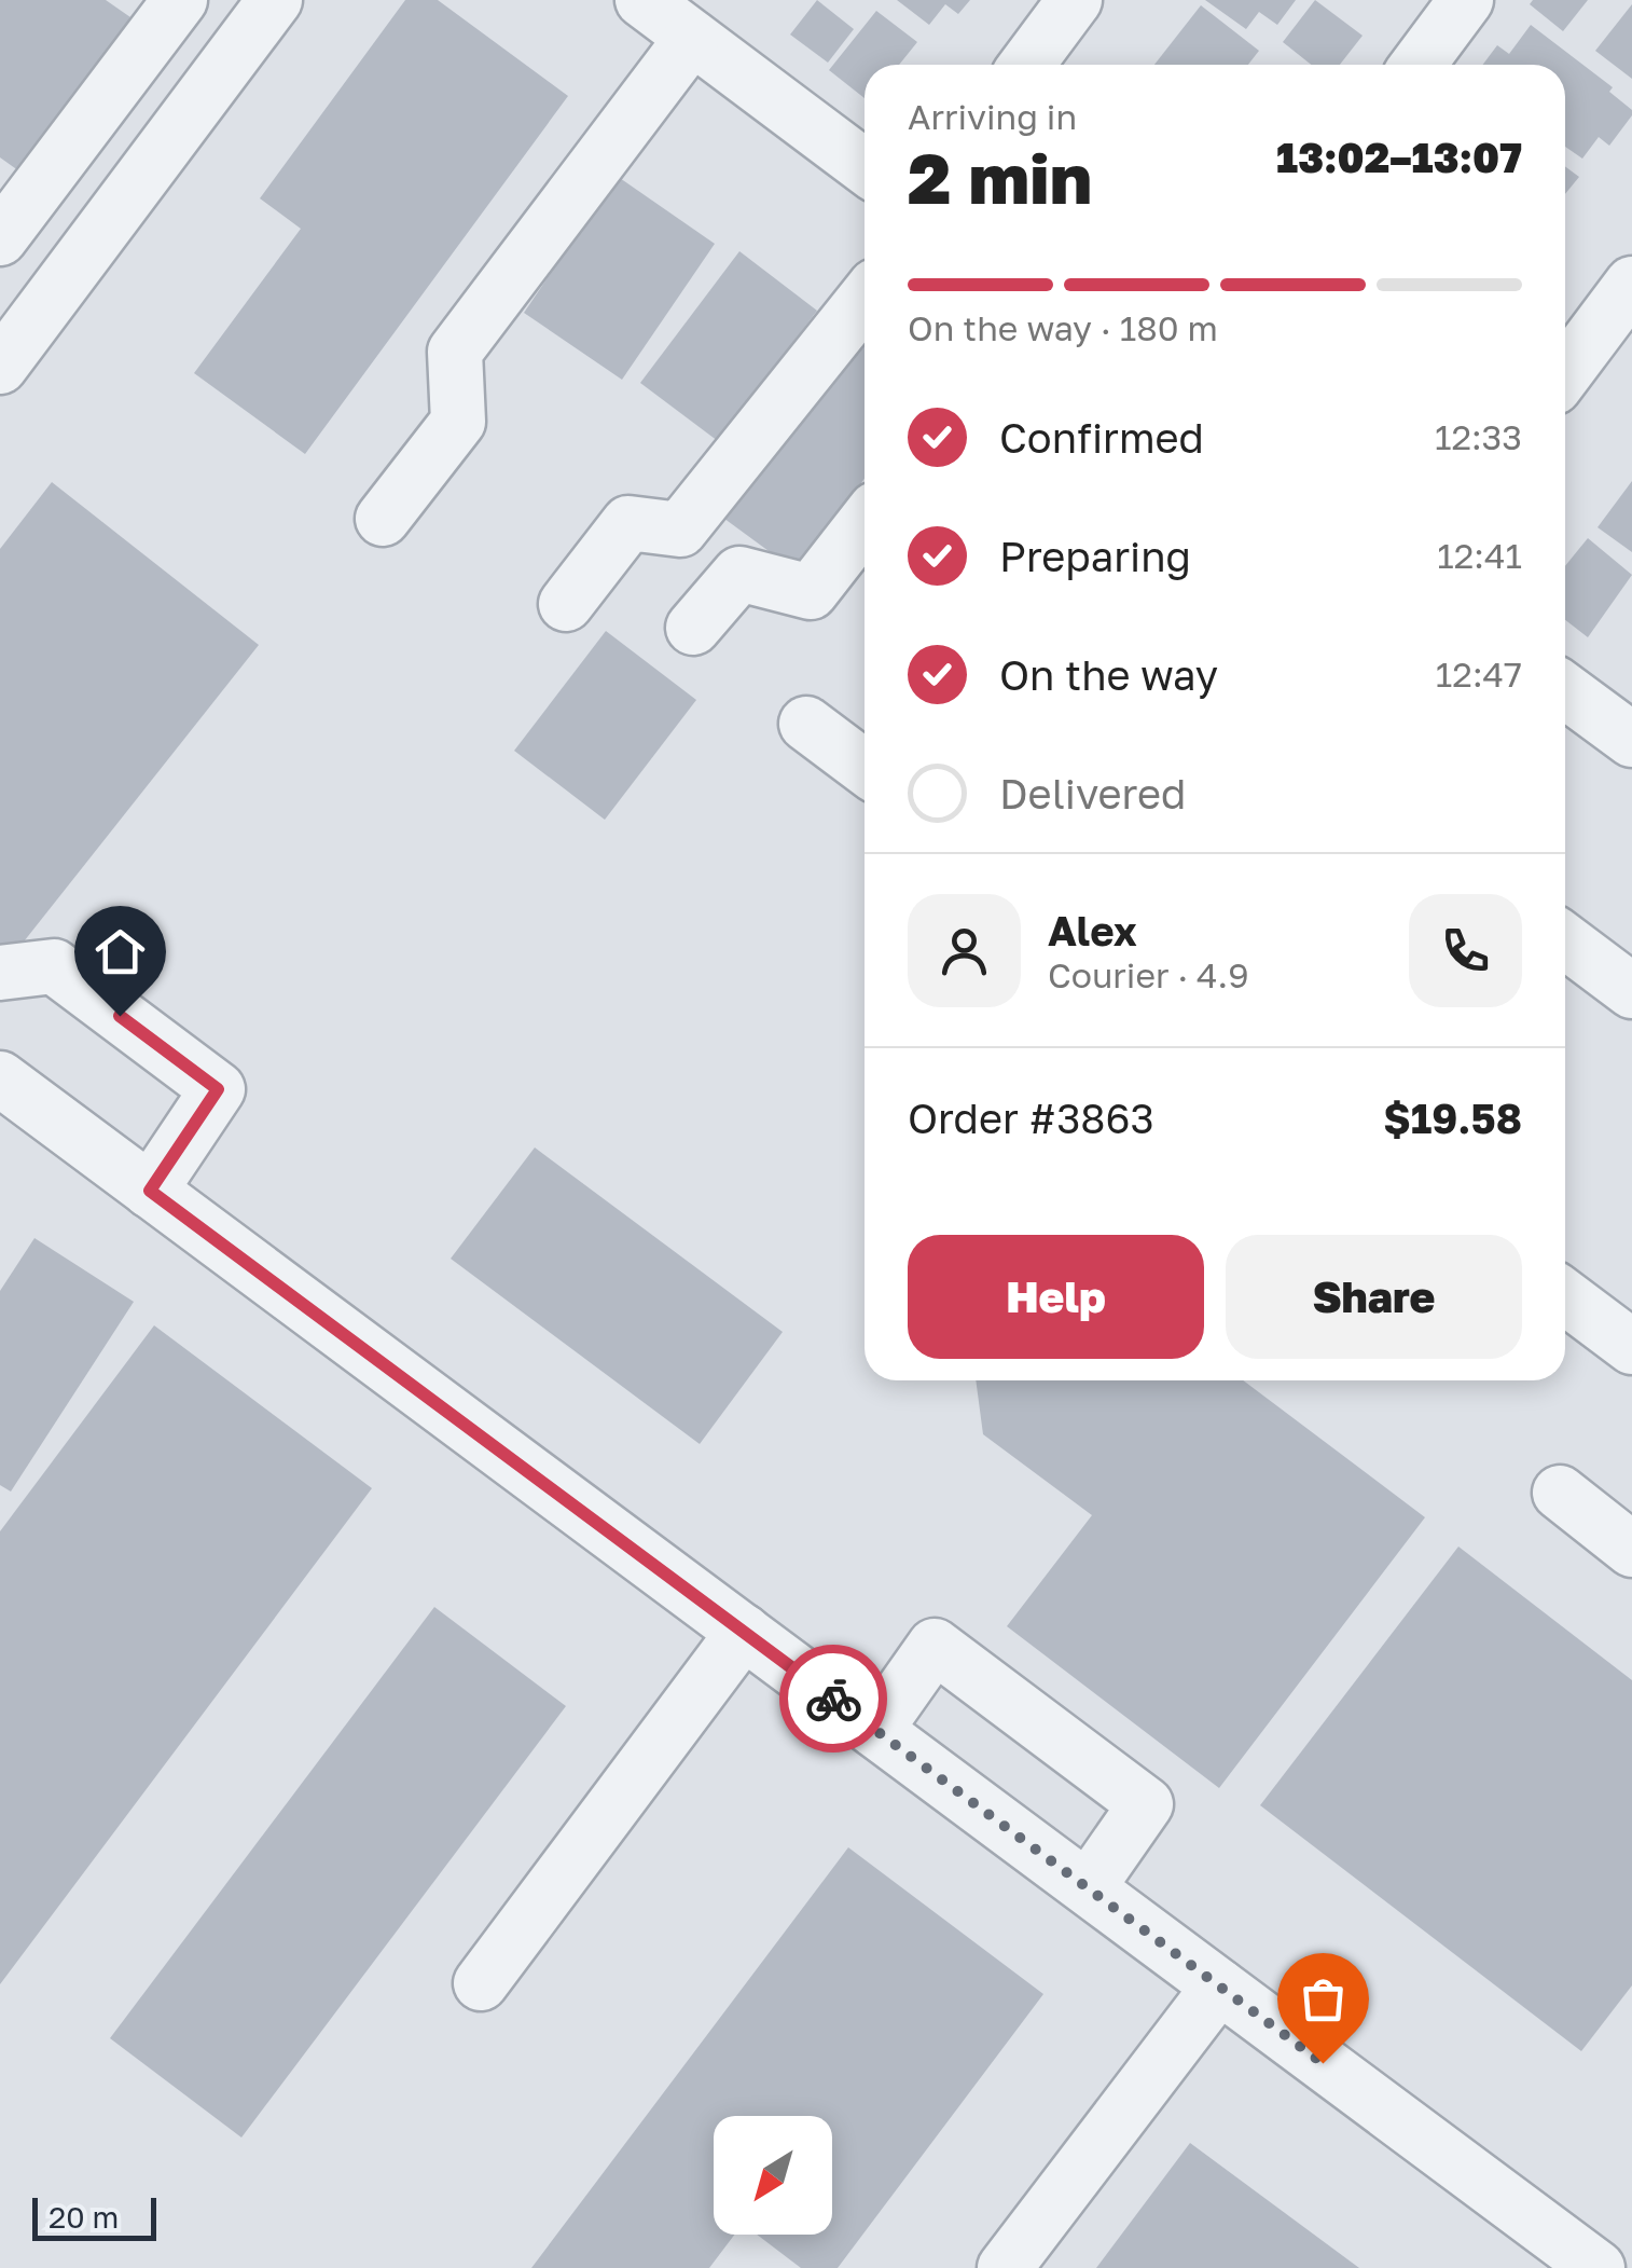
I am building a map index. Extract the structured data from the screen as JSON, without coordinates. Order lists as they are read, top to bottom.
{
  "scale_bar": "20 m",
  "north": "bottom left",
  "page": {
    "heading": ["2 min", "Arriving in", "13:02–13:07"],
    "panel": [
      "Alex",
      "Courier · 4.9",
      "Order #3863",
      "$19.58"
    ],
    "bar": "On the way · 180 m",
    "list": [
      ["Confirmed", "12:33"],
      ["Preparing", "12:41"],
      ["On the way", "12:47"],
      "Delivered"
    ],
    "buttons": ["Help", "Share"],
    "scale": "20 m"
  }
}
